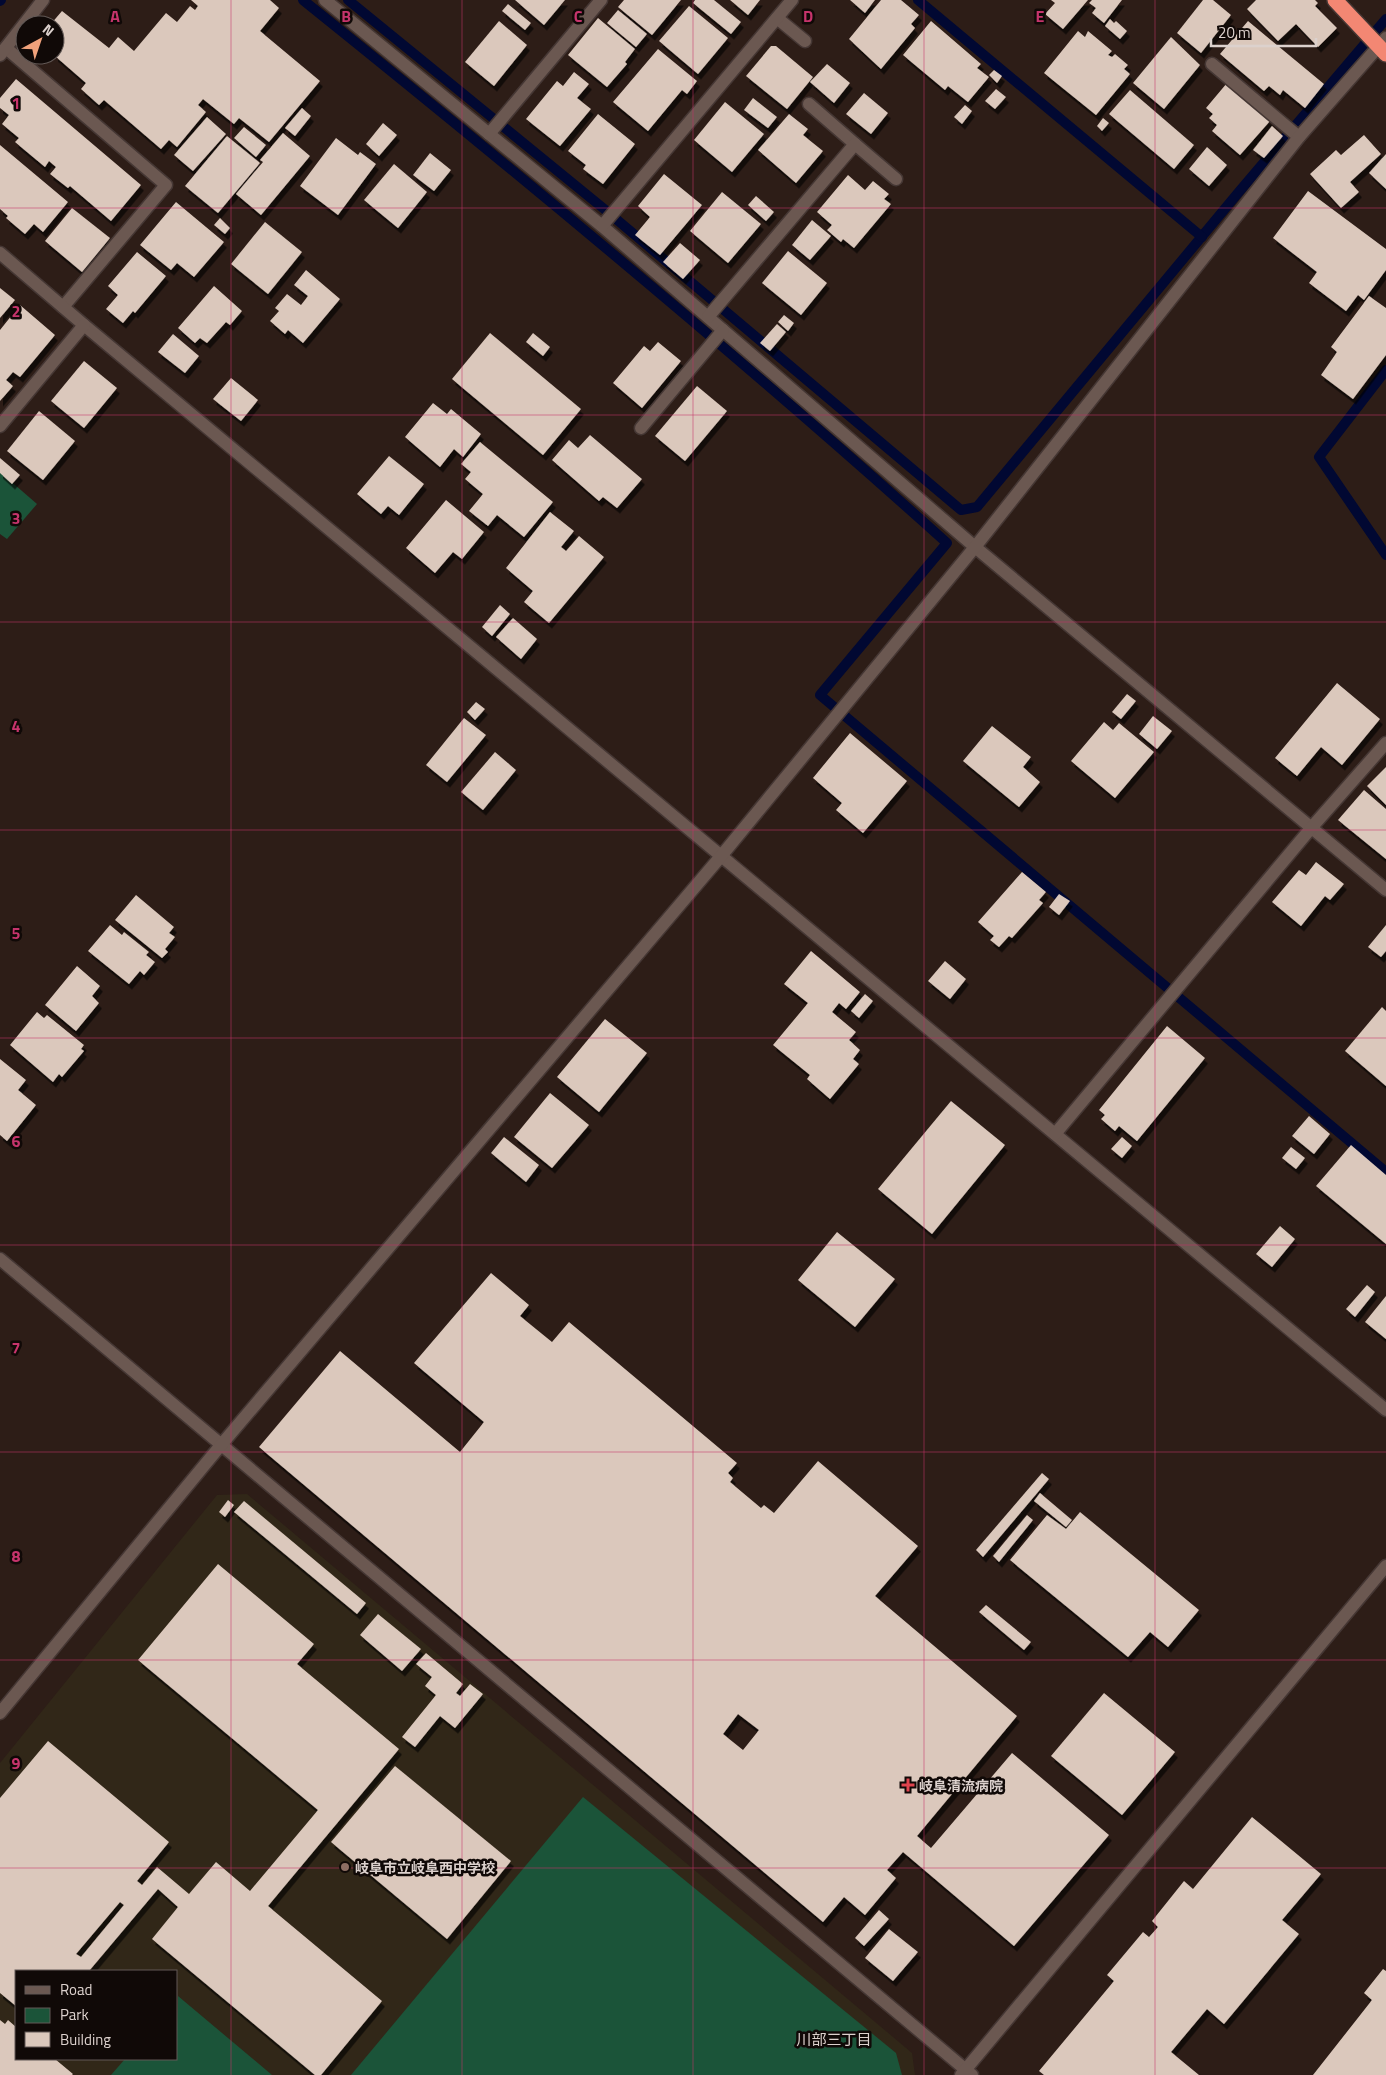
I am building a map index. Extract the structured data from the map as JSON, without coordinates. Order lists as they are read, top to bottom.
{
  "districts": ["川部三丁目"],
  "places": {
    "health": ["岐阜清流病院"],
    "other": ["岐阜市立岐阜西中学校"]
  },
  "legend": ["Road", "Park", "Building"],
  "scale_bar": "20 m",
  "north": "top right",
  "grid": {
    "columns": [
      "A",
      "B",
      "C",
      "D",
      "E"
    ],
    "rows": [
      "1",
      "2",
      "3",
      "4",
      "5",
      "6",
      "7",
      "8",
      "9"
    ]
  }
}
